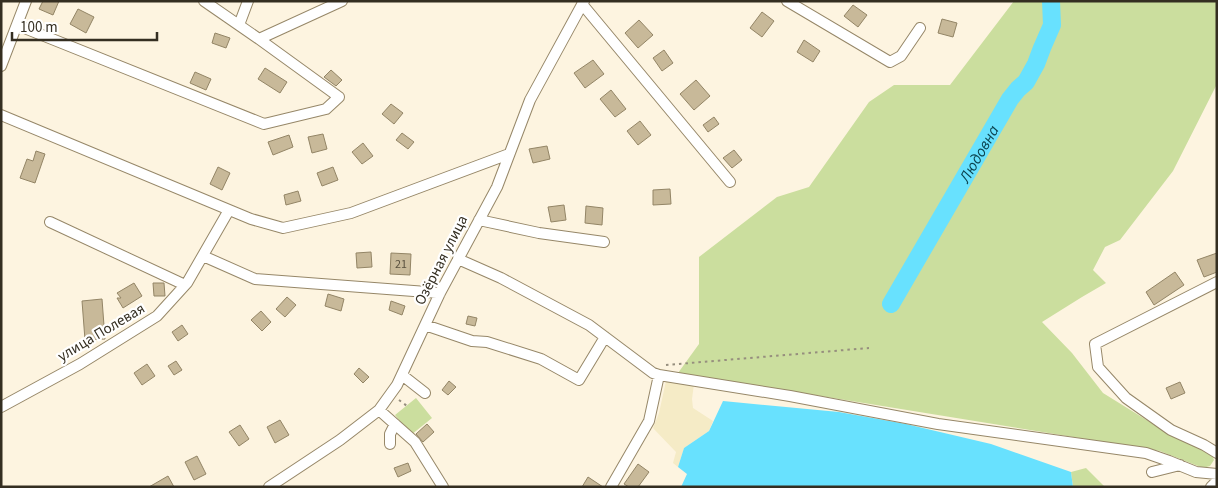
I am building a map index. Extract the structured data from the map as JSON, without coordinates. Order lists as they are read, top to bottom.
{
  "streets": {
    "street": ["Озёрная улица", "улица Полевая"]
  },
  "water": ["Людовна"],
  "house_numbers": ["21"],
  "scale_bar": "100 m"
}
